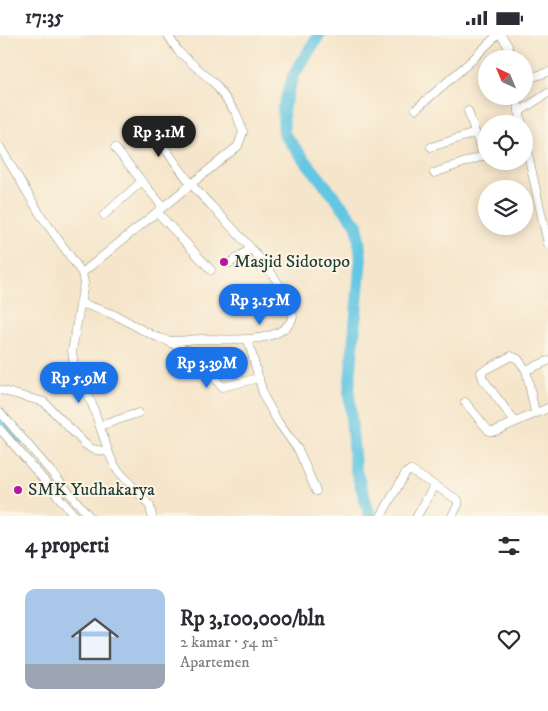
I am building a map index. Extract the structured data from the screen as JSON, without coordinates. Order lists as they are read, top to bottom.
{
  "places": ["Masjid Sidotopo", "SMK Yudhakarya"],
  "north": "top left",
  "page": {
    "status": "17:35",
    "price": [
      "Rp 3.1M",
      "Rp 3.15M",
      "Rp 3.39M",
      "Rp 5.9M"
    ],
    "heading": "4 properti",
    "list": [
      {
        "name": "Rp 3,100,000/bln",
        "note": "2 kamar · 54 m² · Apartemen"
      }
    ]
  }
}
